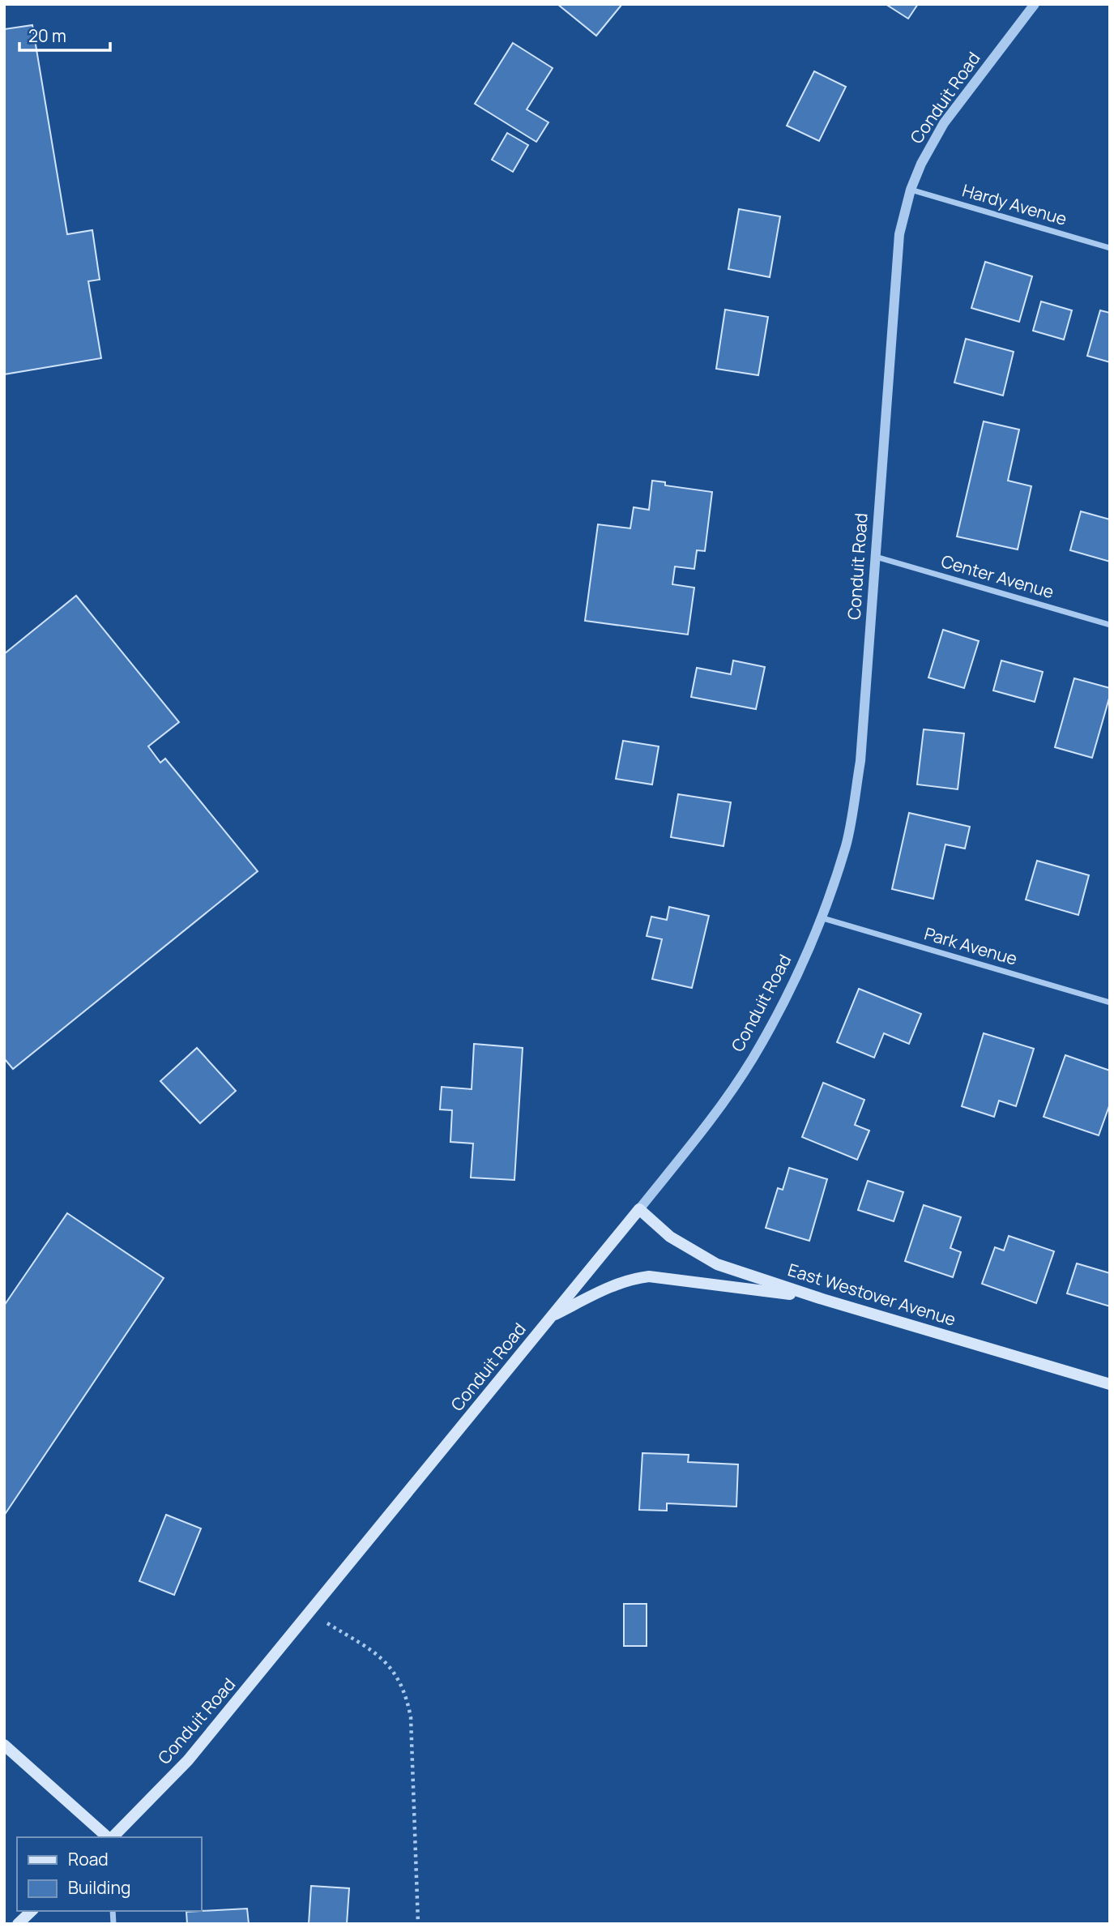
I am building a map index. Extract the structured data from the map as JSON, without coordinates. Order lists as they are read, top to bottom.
{
  "streets": {
    "main road": ["Conduit Road", "East Westover Avenue"],
    "street": ["Hardy Avenue", "Center Avenue", "Park Avenue"]
  },
  "crossings": [
    ["Conduit Road", "Hardy Avenue"],
    ["Conduit Road", "Center Avenue"],
    ["Conduit Road", "Park Avenue"],
    ["Conduit Road", "East Westover Avenue"]
  ],
  "legend": ["Road", "Building"],
  "scale_bar": "20 m"
}
